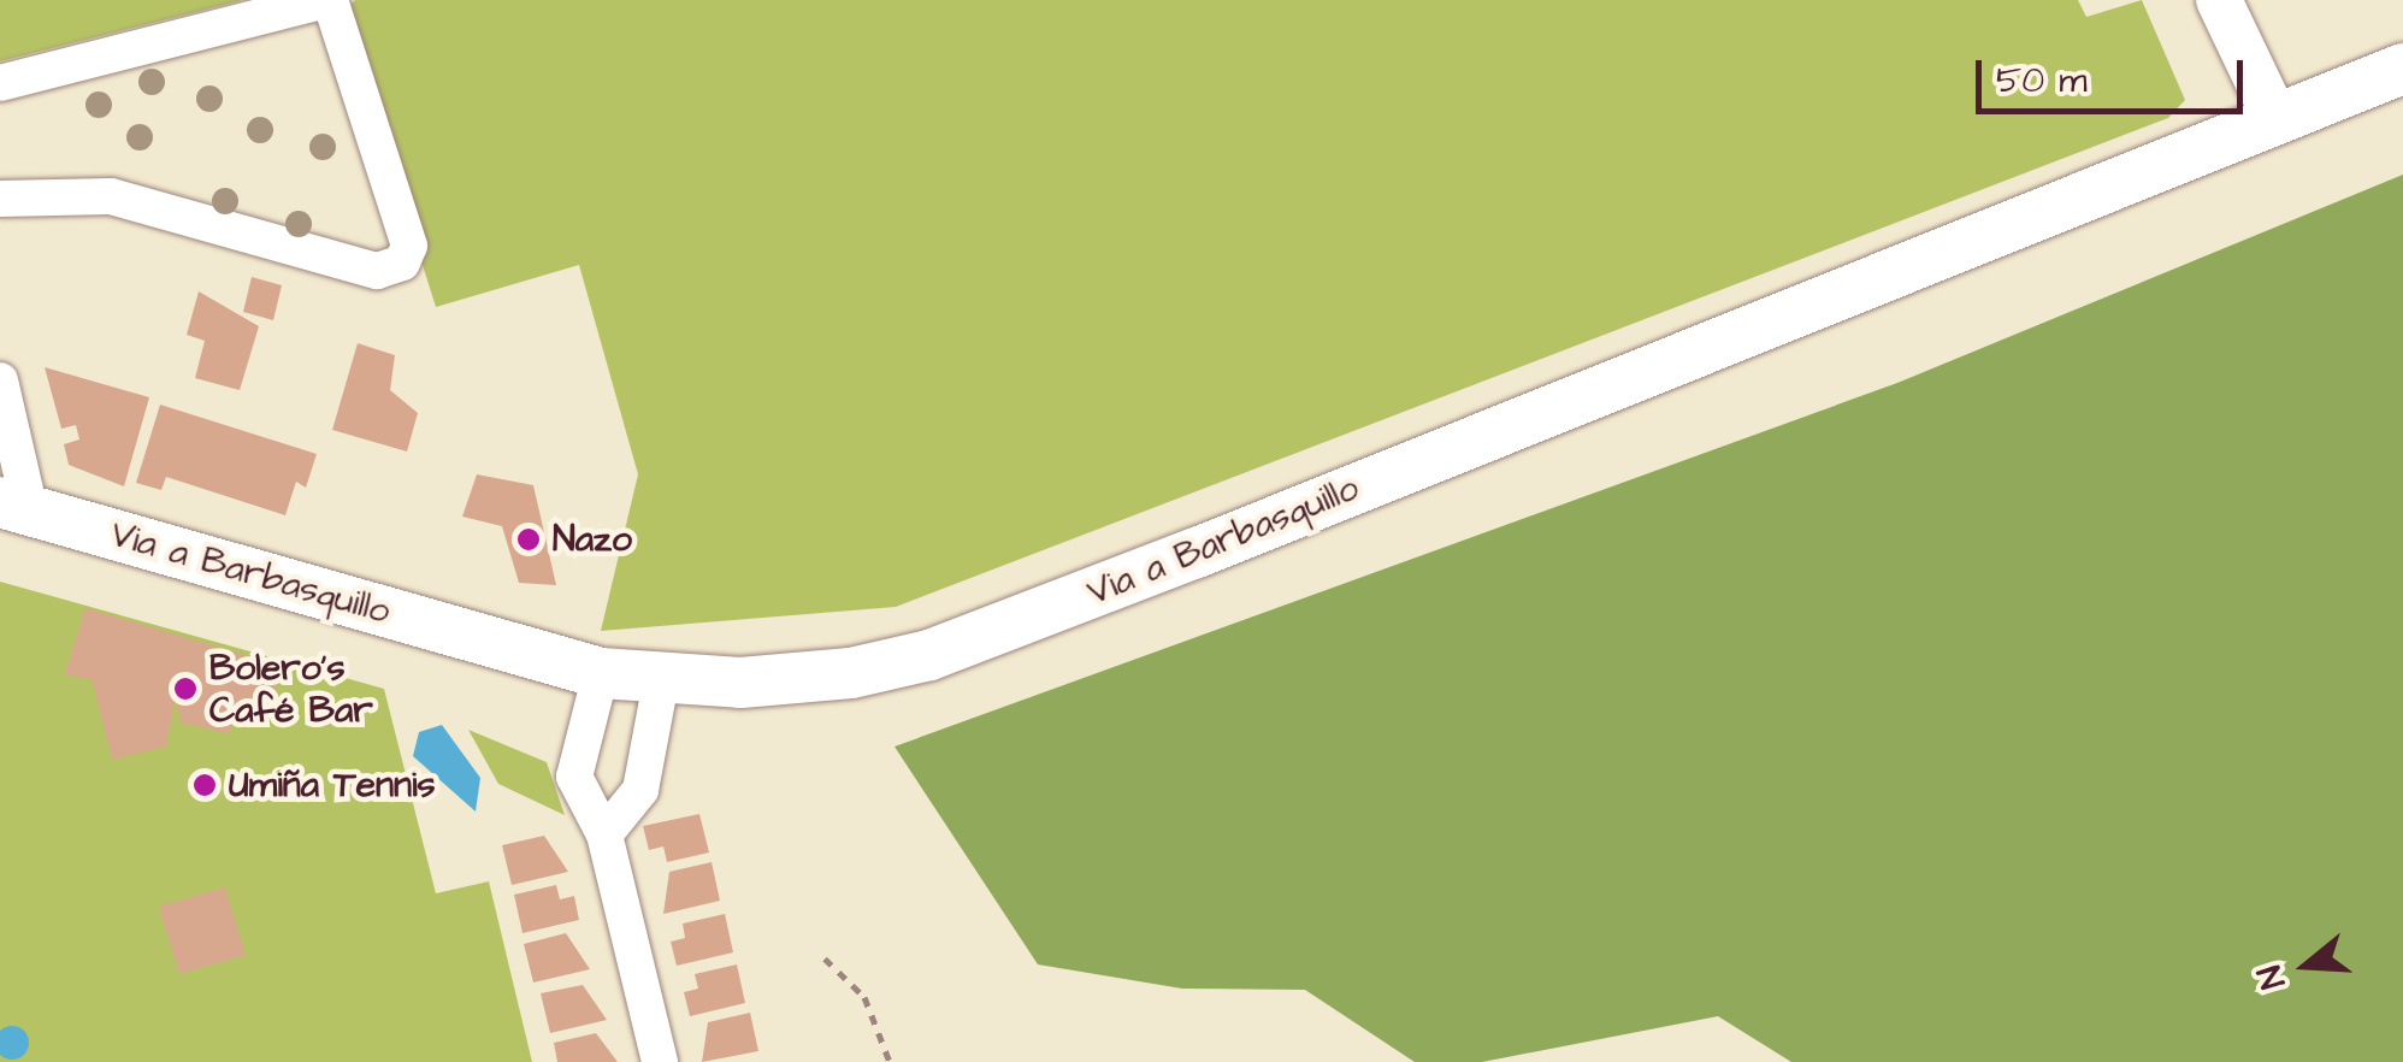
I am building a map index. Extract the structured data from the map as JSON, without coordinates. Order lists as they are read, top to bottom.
{
  "streets": {
    "main road": ["Via a Barbasquillo"]
  },
  "places": ["Nazo", "Bolero’s Café Bar", "Umiña Tennis"],
  "scale_bar": "50 m",
  "north": "left"
}
